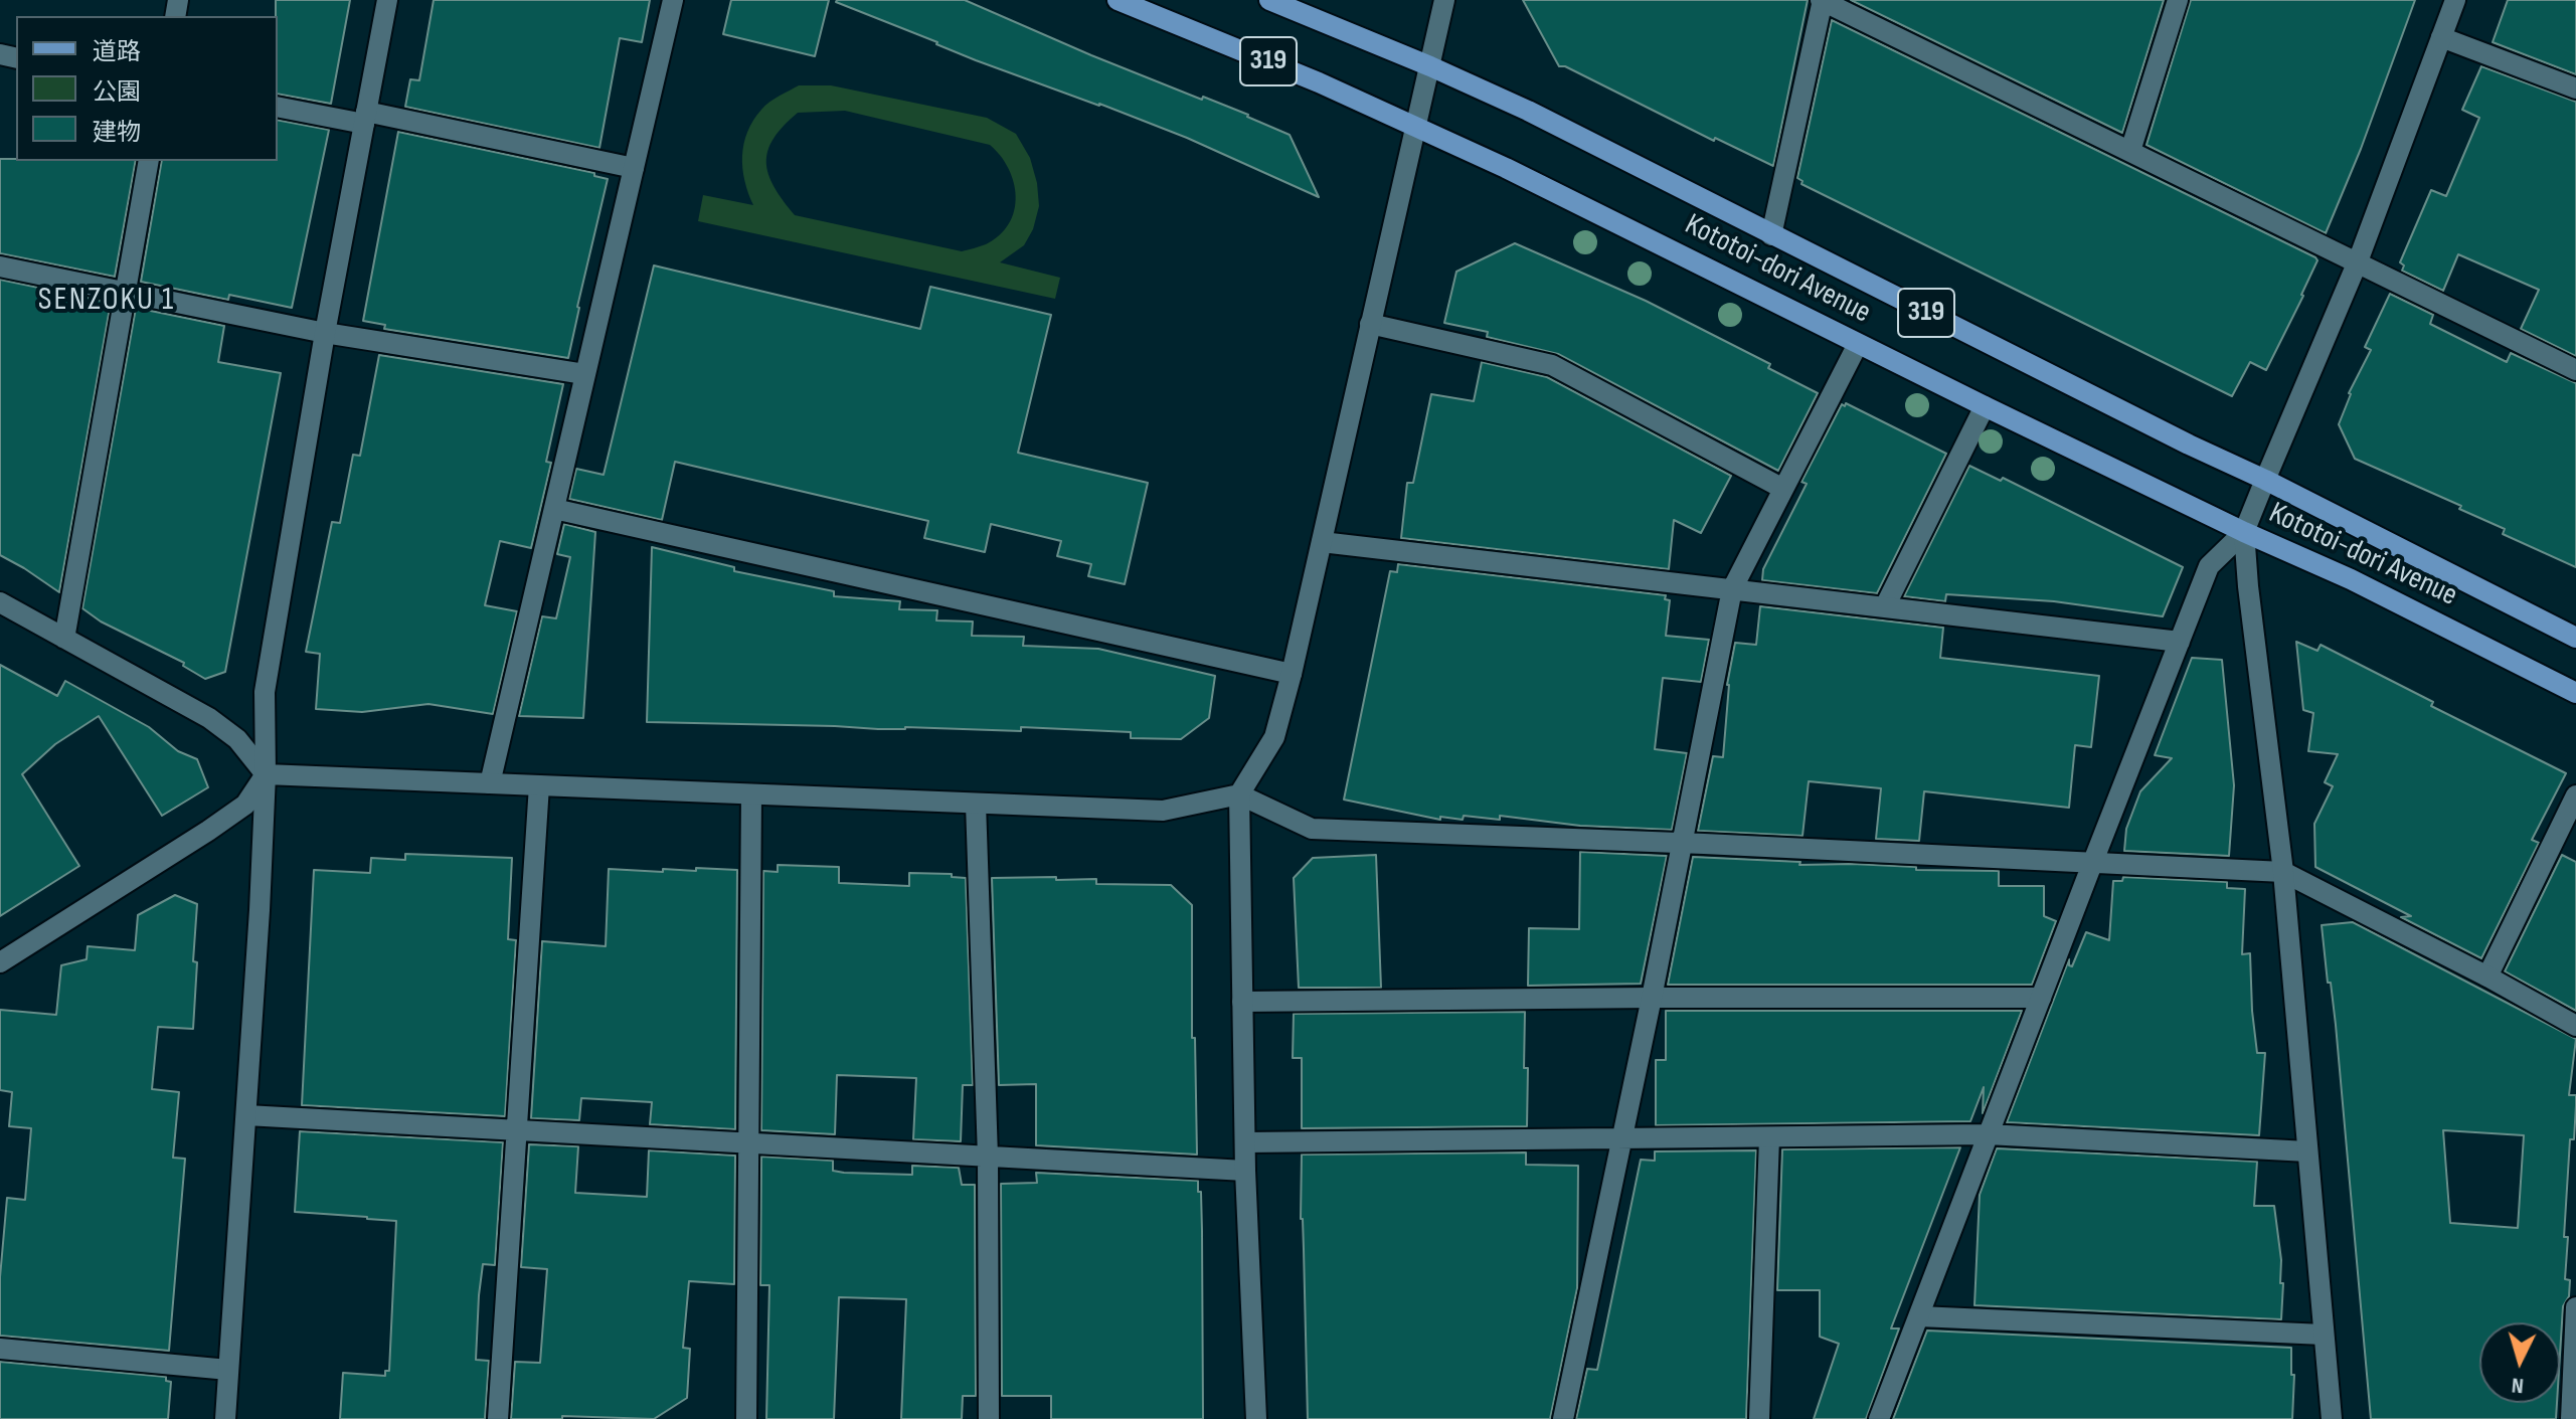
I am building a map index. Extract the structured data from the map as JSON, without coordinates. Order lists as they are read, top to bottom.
{
  "streets": {
    "main road": ["319", "Kototoi-dori Avenue"]
  },
  "districts": ["SENZOKU 1"],
  "legend": ["道路", "公園", "建物"],
  "north": "bottom"
}
